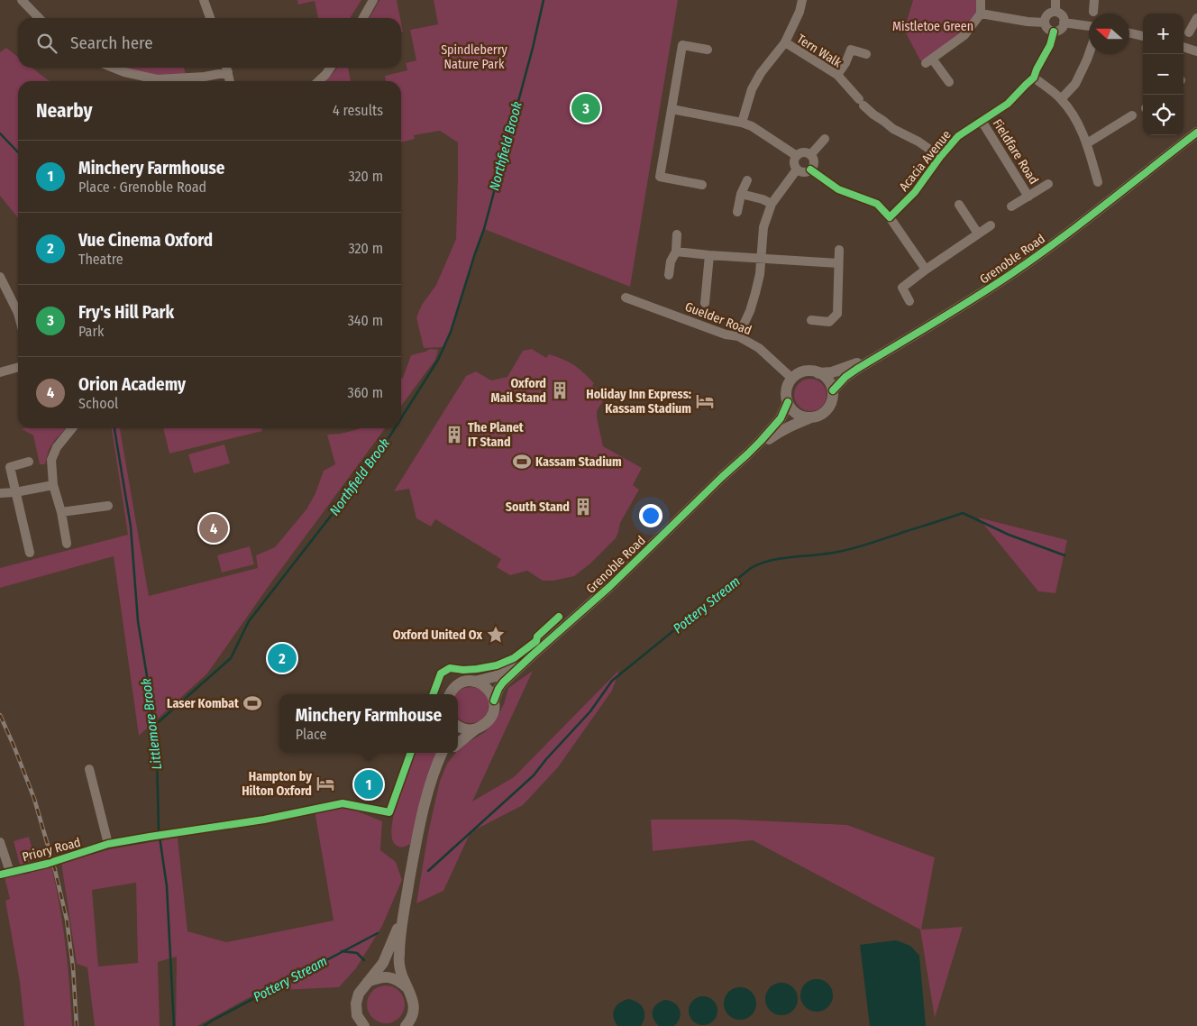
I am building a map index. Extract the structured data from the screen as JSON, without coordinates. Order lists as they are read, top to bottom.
{
  "streets": {
    "street": [
      "Tern Walk",
      "Fieldfare Road",
      "Acacia Avenue",
      "Grenoble Road",
      "Guelder Road",
      "Priory Road"
    ]
  },
  "crossings": [
    ["Tern Walk", "Acacia Avenue"],
    ["Fieldfare Road", "Acacia Avenue"],
    ["Grenoble Road", "Guelder Road"]
  ],
  "water": ["Northfield Brook", "Pottery Stream", "Littlemore Brook"],
  "parks": ["Mistletoe Green", "Spindleberry Nature Park"],
  "places": {
    "building": ["Oxford Mail Stand", "The Planet IT Stand", "South Stand"],
    "hotel": ["Holiday Inn Express: Kassam Stadium", "Hampton by Hilton Oxford"],
    "sports": ["Kassam Stadium", "Laser Kombat"],
    "place": ["Oxford United Ox"]
  },
  "north": "left",
  "page": {
    "map_buttons": ["+", "−"],
    "search": "Search here",
    "heading": ["Nearby", "4 results"],
    "pins": [
      "3",
      "4",
      "2",
      "1"
    ],
    "list": [
      {
        "mark": "1",
        "name": "Minchery Farmhouse",
        "note": "Place · Grenoble Road",
        "value": "320 m"
      },
      {
        "mark": "2",
        "name": "Vue Cinema Oxford",
        "note": "Theatre",
        "value": "320 m"
      },
      {
        "mark": "3",
        "name": "Fry's Hill Park",
        "note": "Park",
        "value": "340 m"
      },
      {
        "mark": "4",
        "name": "Orion Academy",
        "note": "School",
        "value": "360 m"
      }
    ],
    "popup": ["Minchery Farmhouse", "Place"]
  }
}
